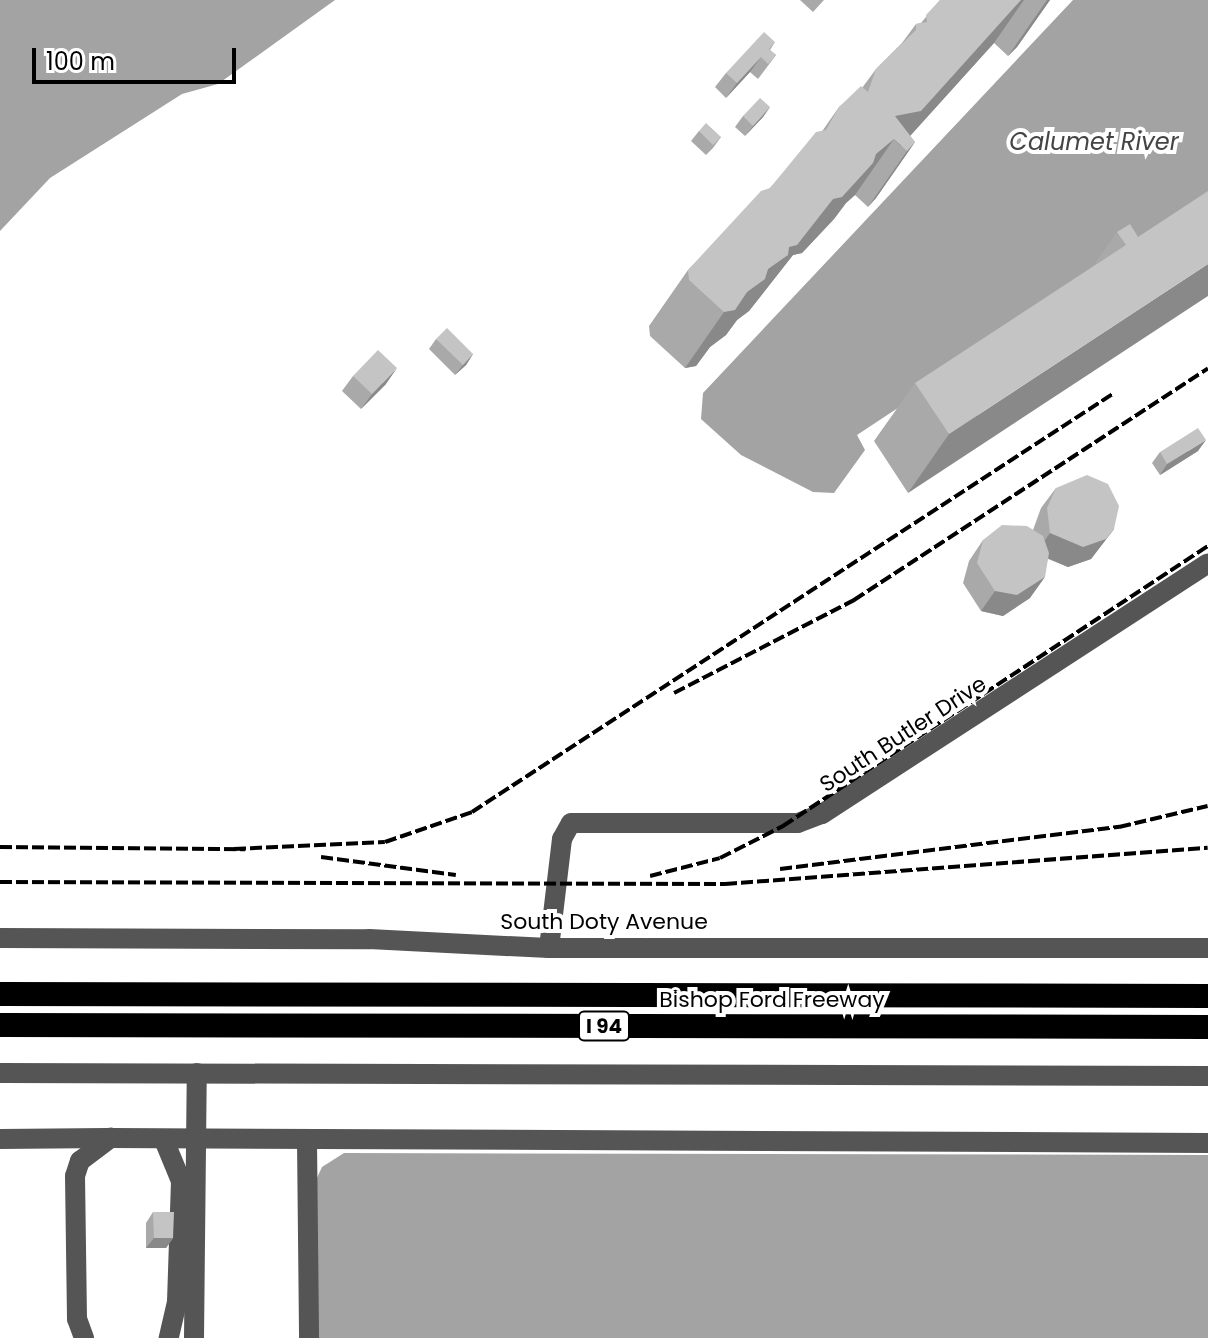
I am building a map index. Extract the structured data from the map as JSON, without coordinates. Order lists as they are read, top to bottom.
{
  "streets": {
    "highway": ["Bishop Ford Freeway", "I 94"],
    "street": ["South Butler Drive", "South Doty Avenue"]
  },
  "crossings": [
    ["South Butler Drive", "South Doty Avenue"]
  ],
  "water": ["Calumet River"],
  "scale_bar": "100 m"
}
